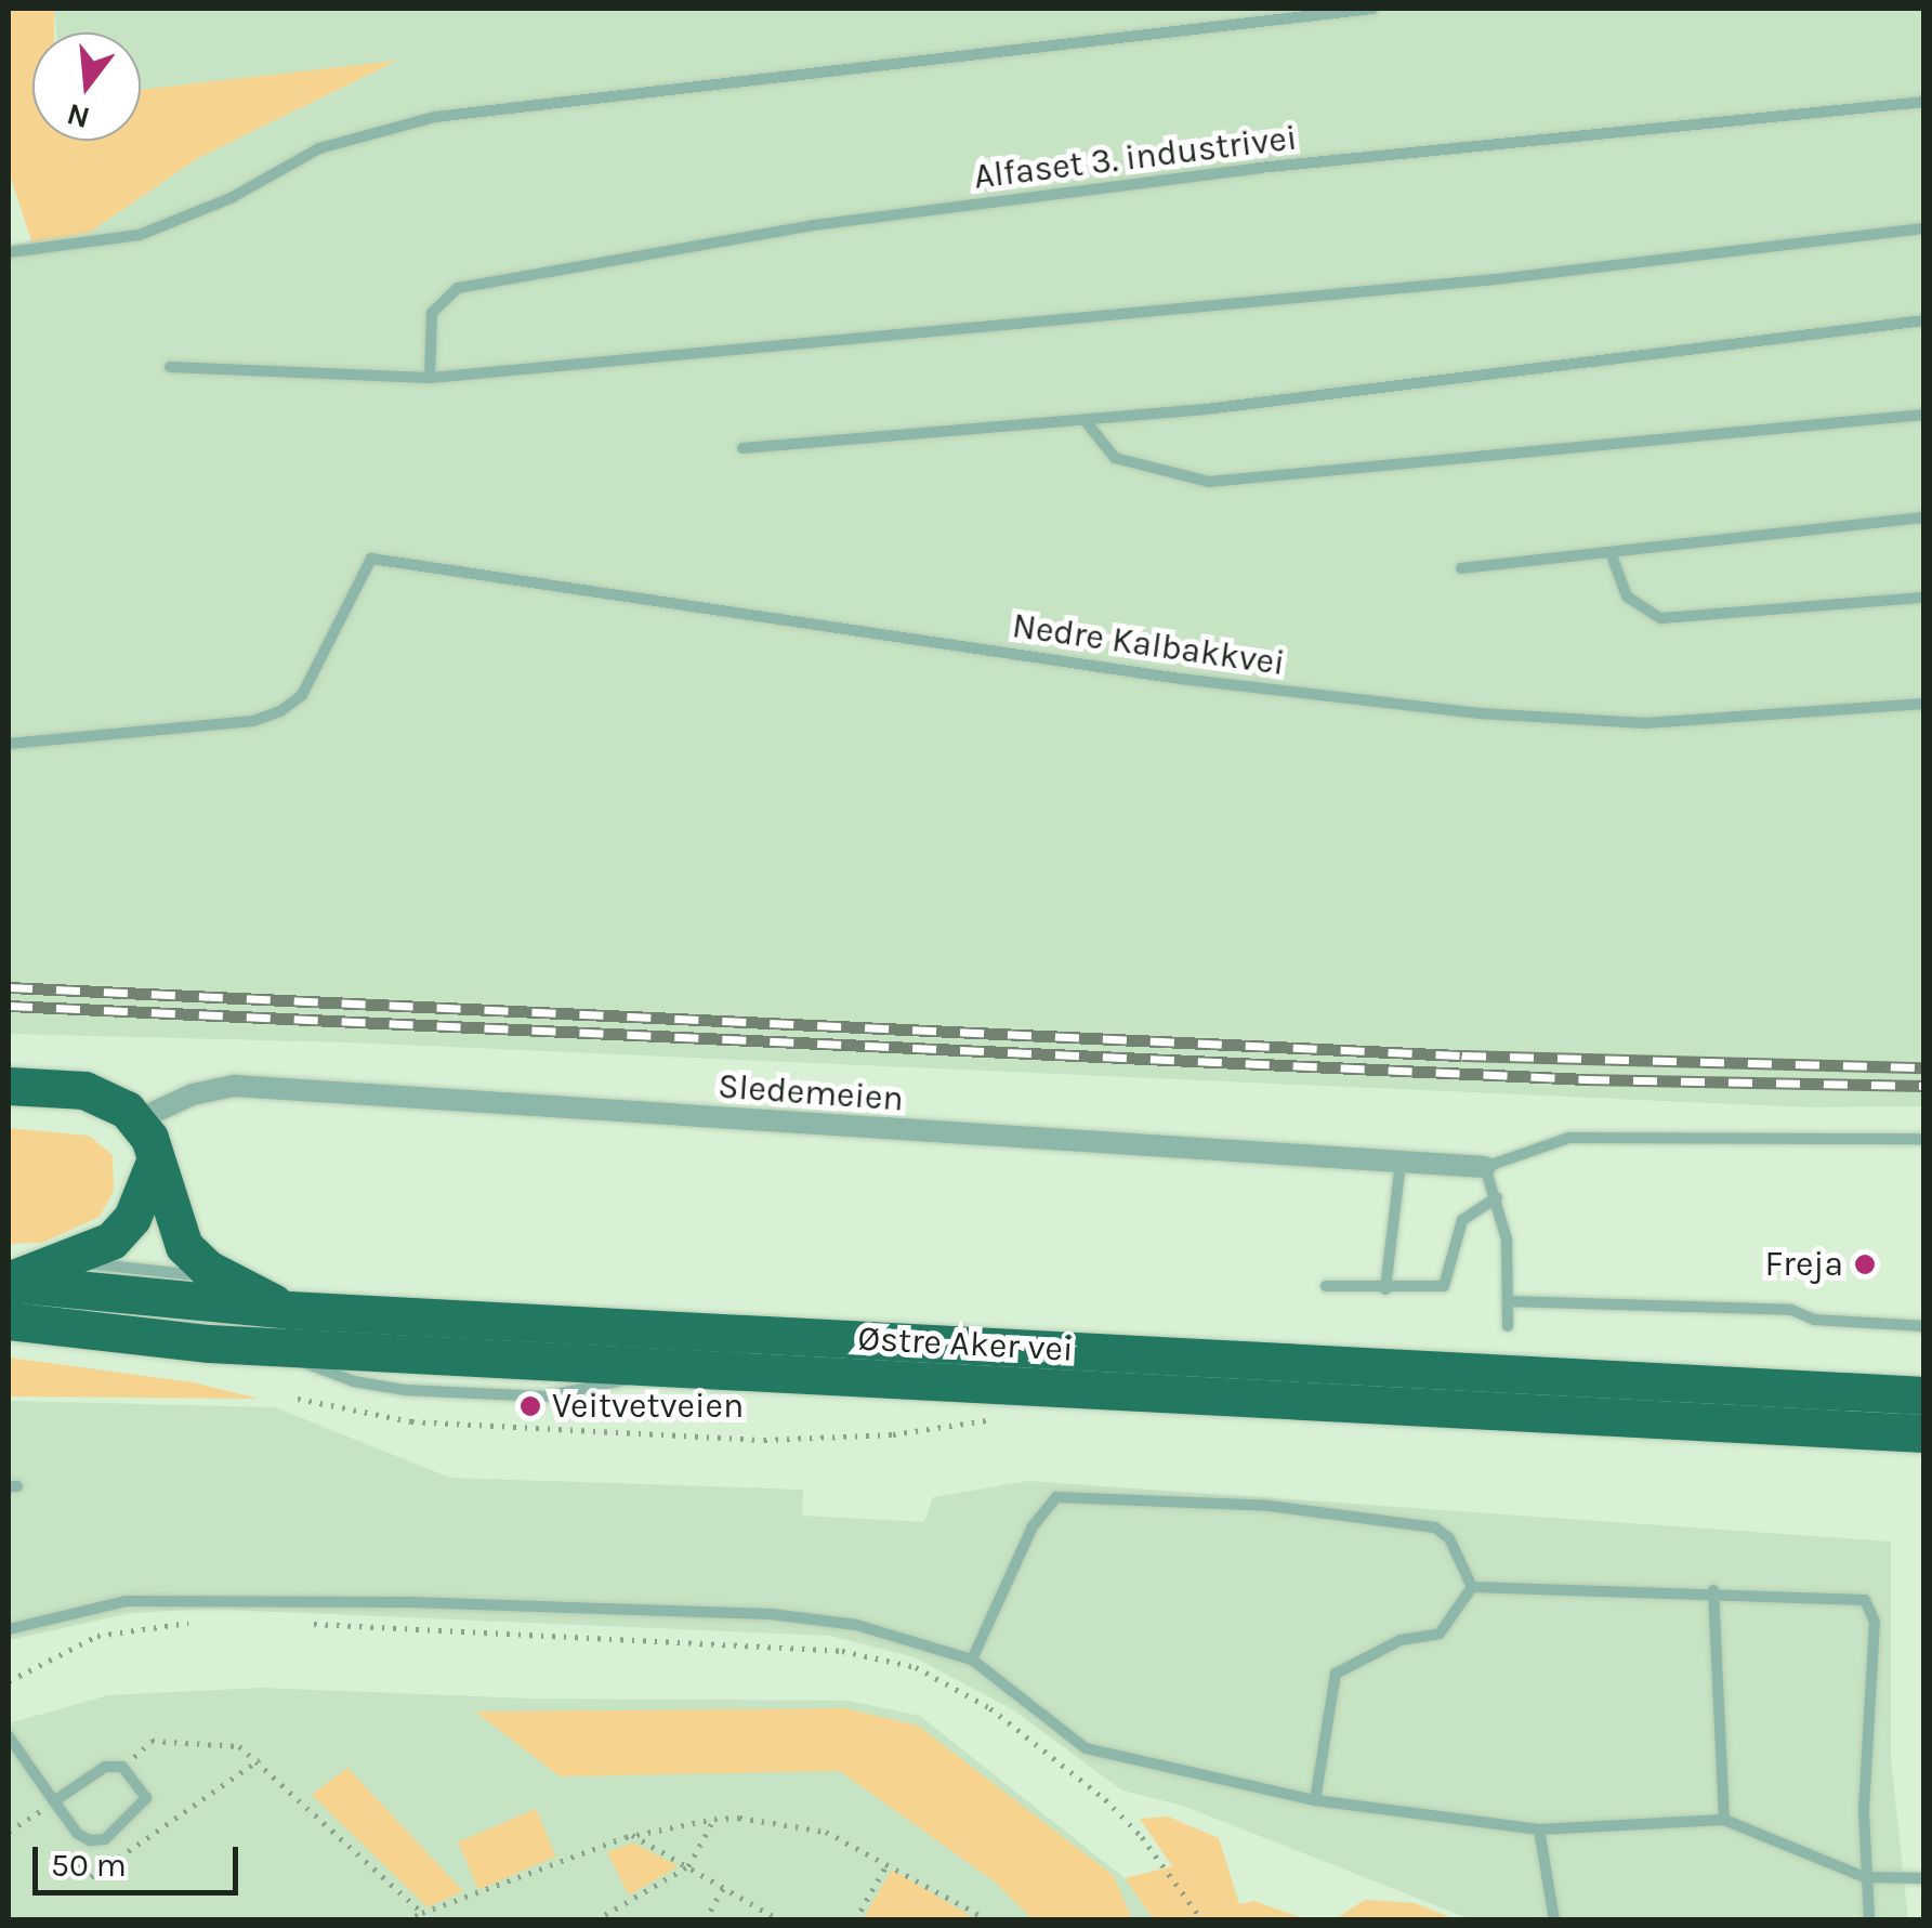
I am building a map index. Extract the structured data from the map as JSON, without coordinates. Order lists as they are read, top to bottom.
{
  "streets": {
    "highway": ["Østre Aker vei"],
    "street": ["Sledemeien"],
    "lane": ["Alfaset 3. industrivei", "Nedre Kalbakkvei"]
  },
  "places": ["Freja", "Veitvetveien"],
  "scale_bar": "50 m",
  "north": "bottom"
}
